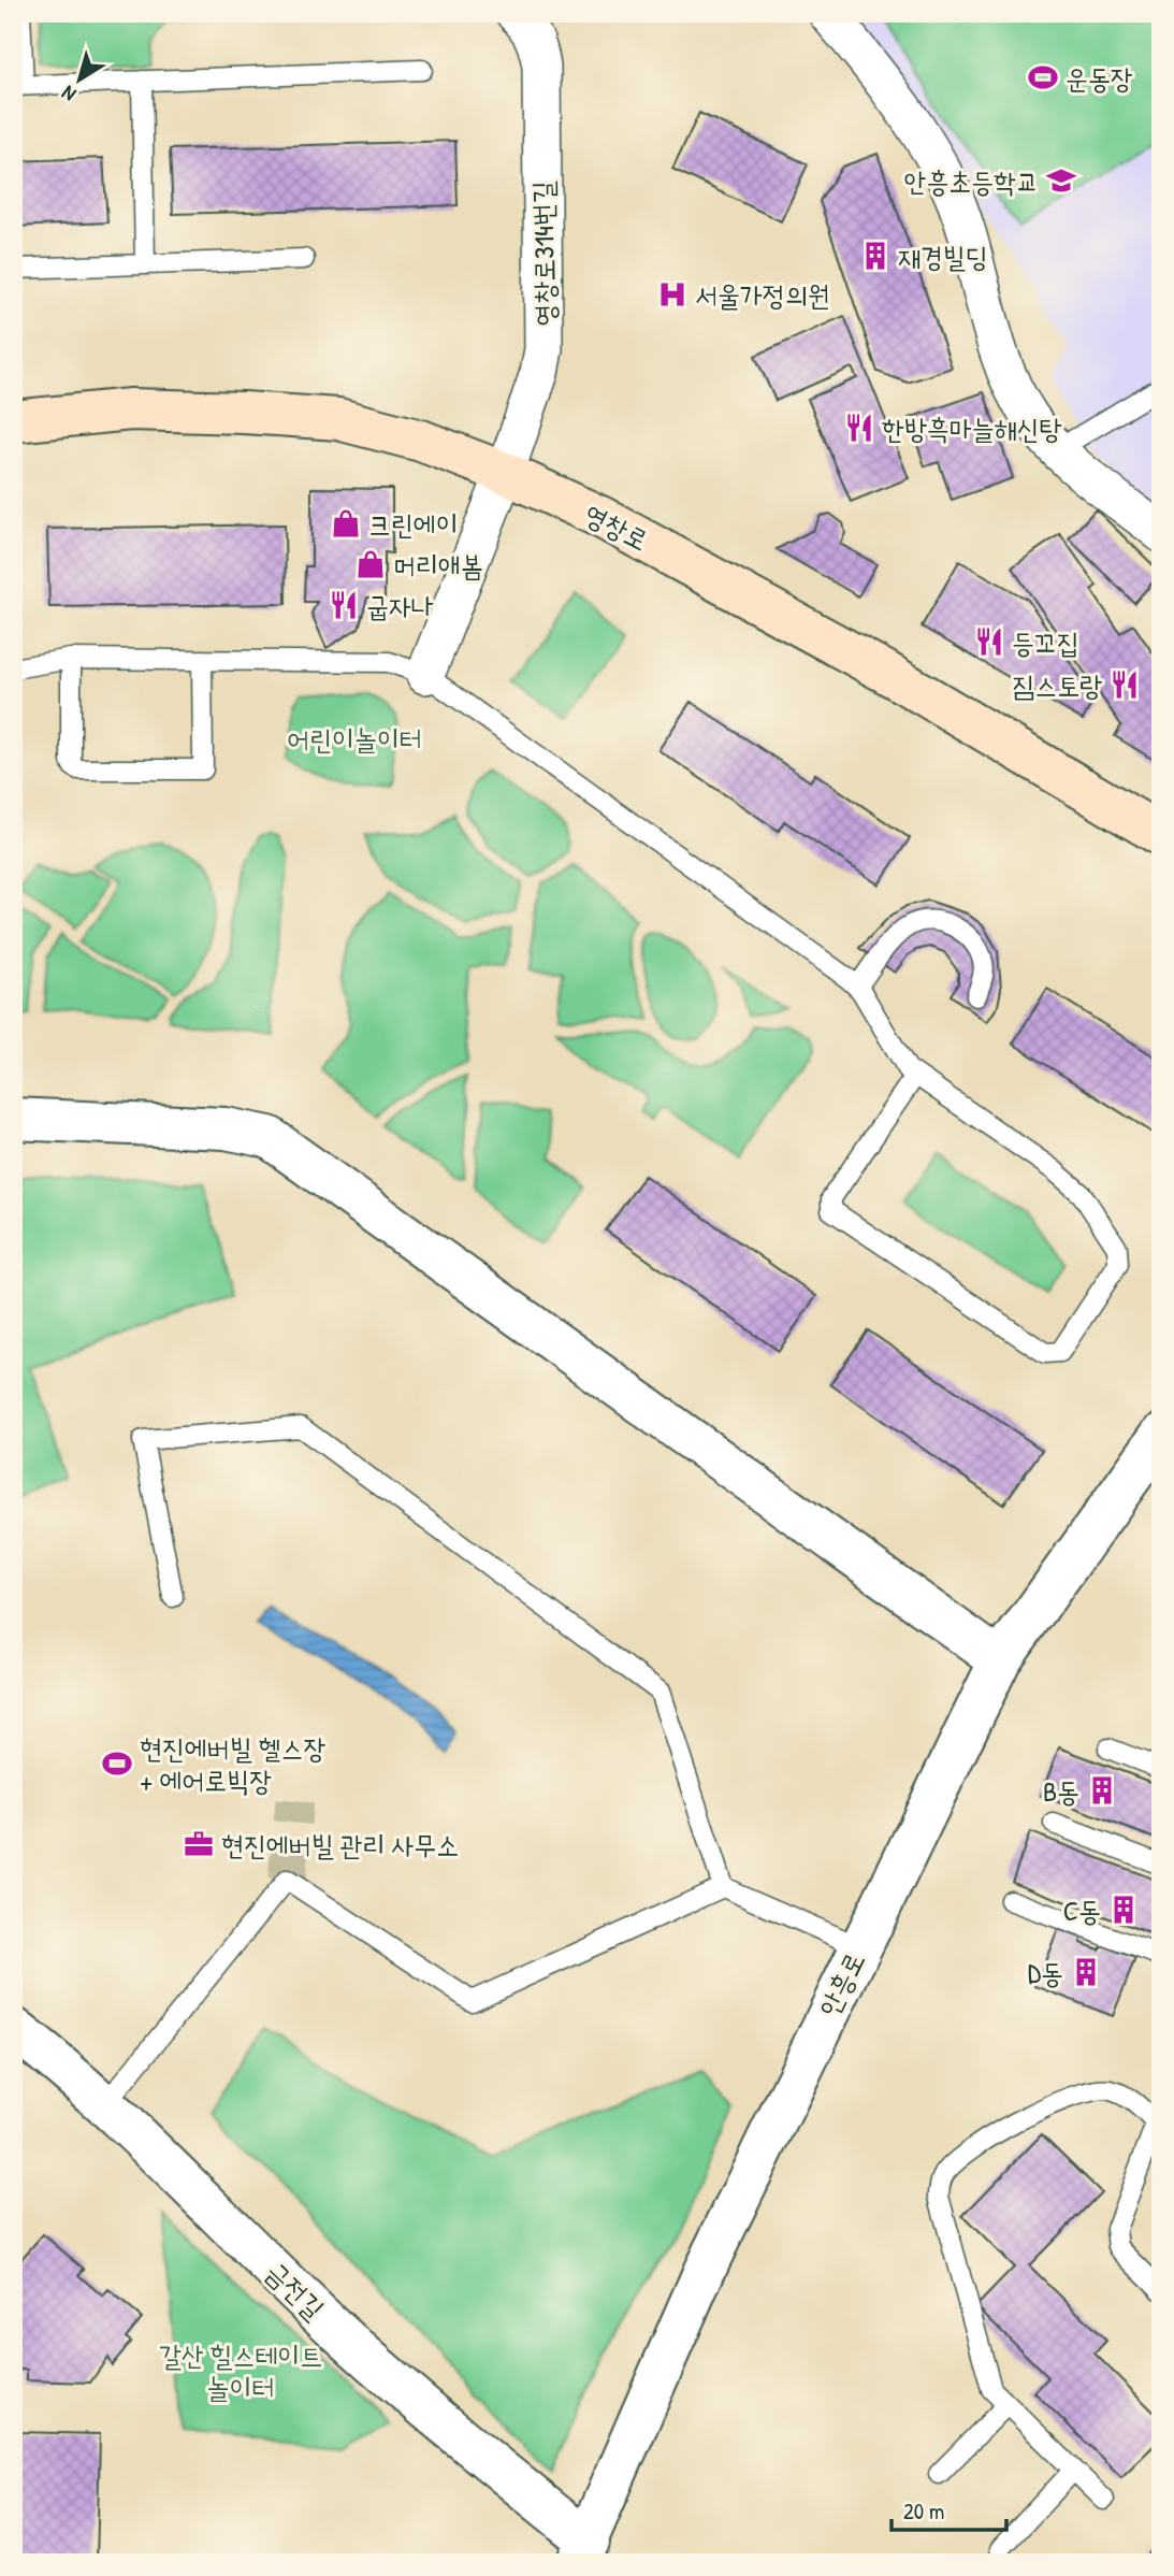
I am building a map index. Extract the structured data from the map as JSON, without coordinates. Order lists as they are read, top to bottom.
{
  "streets": {
    "main road": ["영창로"],
    "street": ["영창로314번길", "안흥로", "금전길"]
  },
  "crossings": [
    ["영창로314번길", "영창로"],
    ["안흥로", "금전길"]
  ],
  "parks": ["어린이놀이터", "갈산 힐스테이트 놀이터"],
  "places": {
    "sports": ["운동장", "현진에버빌 헬스장 + 에어로빅장"],
    "school or university": ["안흥초등학교"],
    "building": [
      "재경빌딩",
      "B동",
      "C동",
      "D동"
    ],
    "hospital": ["서울가정의원"],
    "restaurant": [
      "한방흑마늘해신탕",
      "굽자나",
      "등꼬집",
      "짐스토랑"
    ],
    "shop": ["크린에이", "머리애봄"],
    "office": ["현진에버빌 관리 사무소"]
  },
  "scale_bar": "20 m",
  "north": "bottom left"
}
